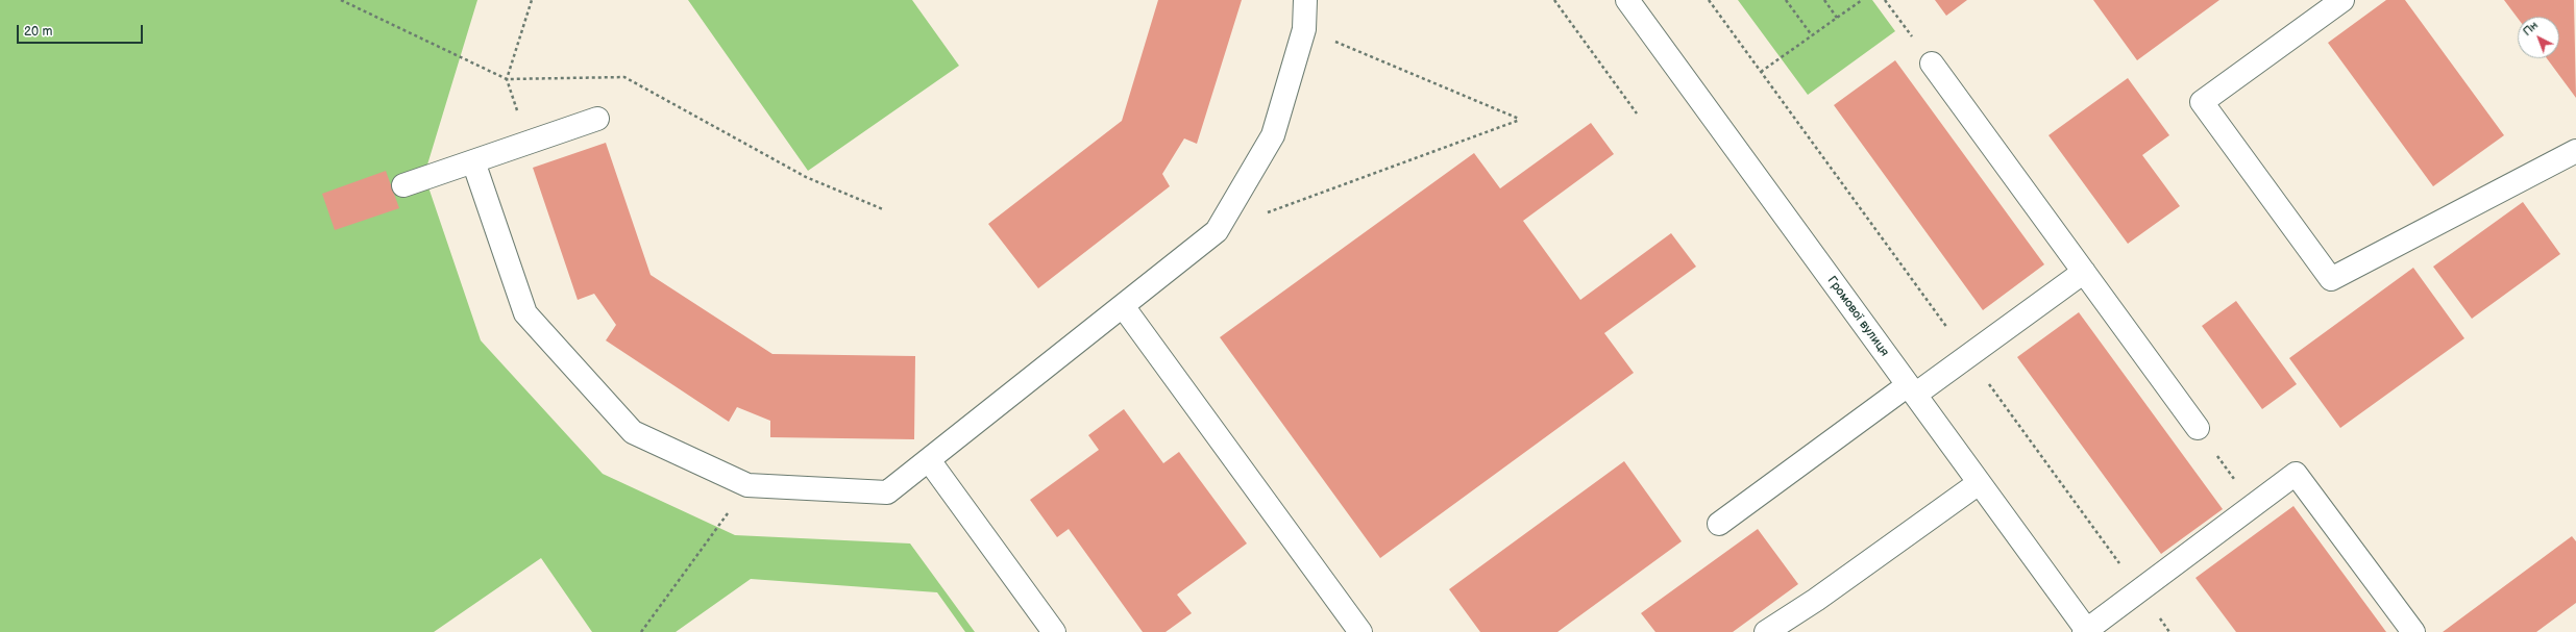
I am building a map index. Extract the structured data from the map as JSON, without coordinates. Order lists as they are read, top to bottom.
{
  "streets": {
    "street": ["Громової вулиця"]
  },
  "scale_bar": "20 m",
  "north": "top left"
}
